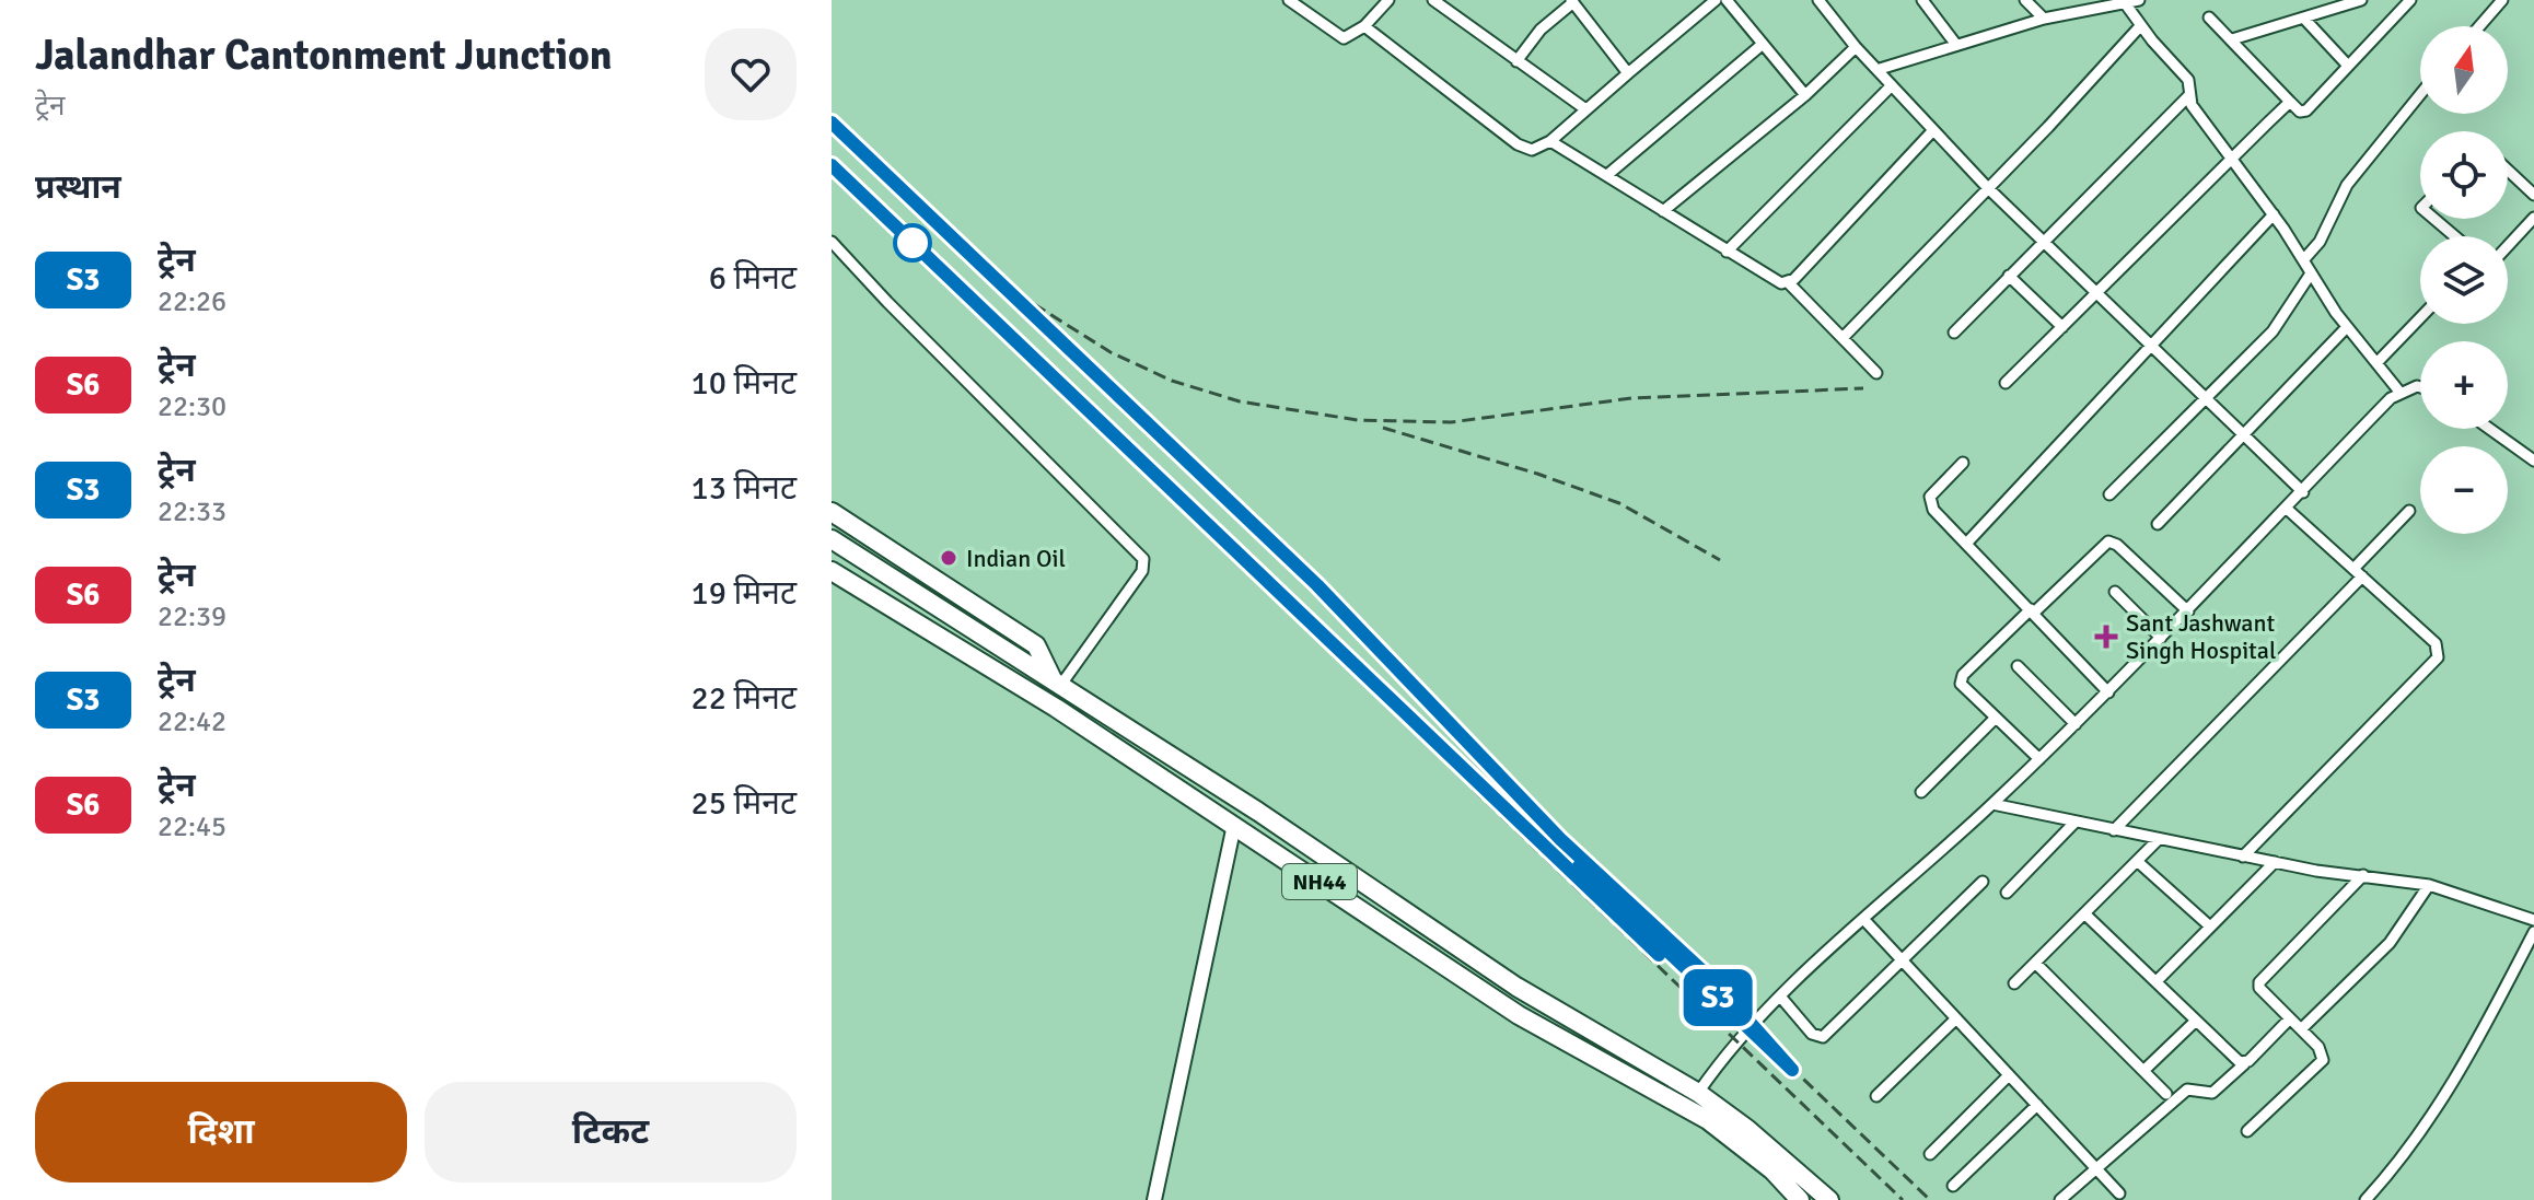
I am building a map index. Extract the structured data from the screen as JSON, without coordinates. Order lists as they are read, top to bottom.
{
  "streets": {
    "highway": ["NH44"]
  },
  "places": {
    "other": ["Indian Oil"],
    "health": ["Sant Jashwant Singh Hospital"]
  },
  "north": "top",
  "page": {
    "heading": [
      ["Jalandhar Cantonment Junction", "ट्रेन"],
      "प्रस्थान"
    ],
    "on_map": "S3",
    "map_buttons": ["+", "−"],
    "list": [
      {
        "mark": "S3",
        "name": "ट्रेन",
        "note": "22:26",
        "value": "6 मिनट"
      },
      {
        "mark": "S6",
        "name": "ट्रेन",
        "note": "22:30",
        "value": "10 मिनट"
      },
      {
        "mark": "S3",
        "name": "ट्रेन",
        "note": "22:33",
        "value": "13 मिनट"
      },
      {
        "mark": "S6",
        "name": "ट्रेन",
        "note": "22:39",
        "value": "19 मिनट"
      },
      {
        "mark": "S3",
        "name": "ट्रेन",
        "note": "22:42",
        "value": "22 मिनट"
      },
      {
        "mark": "S6",
        "name": "ट्रेन",
        "note": "22:45",
        "value": "25 मिनट"
      }
    ],
    "buttons": ["दिशा", "टिकट"]
  }
}
